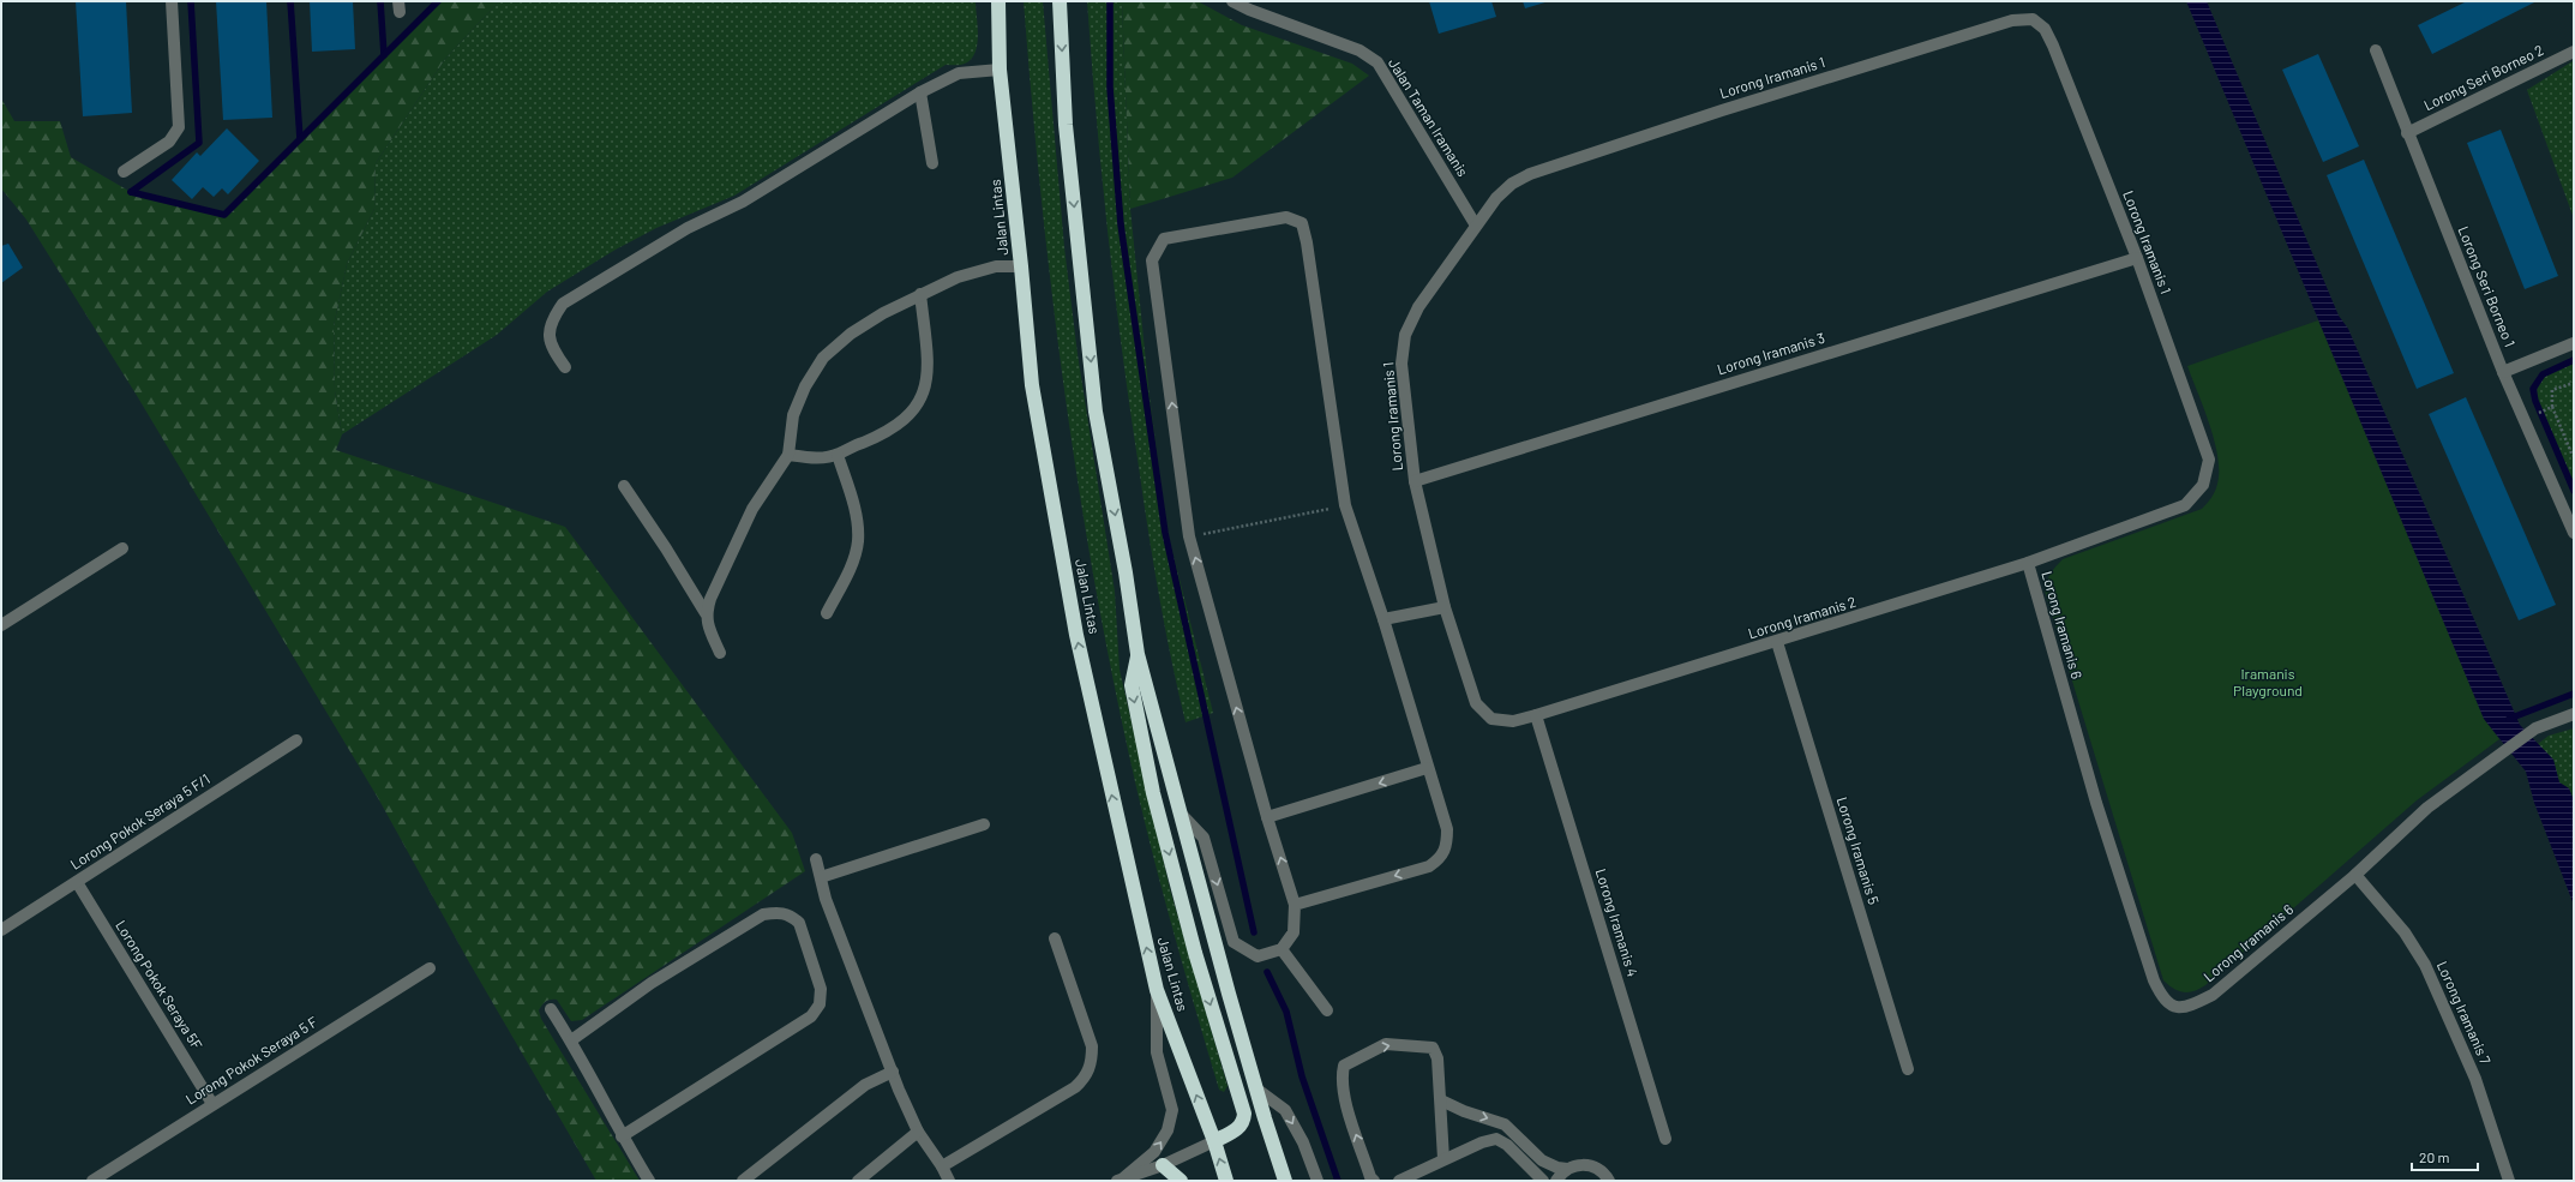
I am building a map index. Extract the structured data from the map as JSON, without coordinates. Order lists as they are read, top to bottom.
{
  "streets": {
    "highway": ["Jalan Lintas"],
    "street": [
      "Lorong Iramanis 1",
      "Lorong Seri Borneo 2",
      "Jalan Taman Iramanis",
      "Lorong Seri Borneo 1",
      "Lorong Iramanis 3",
      "Lorong Iramanis 2",
      "Lorong Iramanis 6",
      "Lorong Pokok Seraya 5 F/1",
      "Lorong Iramanis 5",
      "Lorong Iramanis 4",
      "Lorong Pokok Seraya 5F",
      "Lorong Iramanis 7",
      "Lorong Pokok Seraya 5 F"
    ]
  },
  "crossings": [
    ["Lorong Iramanis 1", "Jalan Taman Iramanis"],
    ["Lorong Iramanis 1", "Lorong Iramanis 3"],
    ["Lorong Iramanis 1", "Lorong Iramanis 2"],
    ["Lorong Seri Borneo 2", "Lorong Seri Borneo 1"],
    ["Lorong Iramanis 2", "Lorong Iramanis 6"],
    ["Lorong Iramanis 2", "Lorong Iramanis 5"],
    ["Lorong Iramanis 2", "Lorong Iramanis 4"],
    ["Lorong Iramanis 6", "Lorong Iramanis 7"],
    ["Lorong Pokok Seraya 5 F/1", "Lorong Pokok Seraya 5F"],
    ["Lorong Pokok Seraya 5F", "Lorong Pokok Seraya 5 F"]
  ],
  "parks": ["Iramanis Playground"],
  "scale_bar": "20 m"
}
